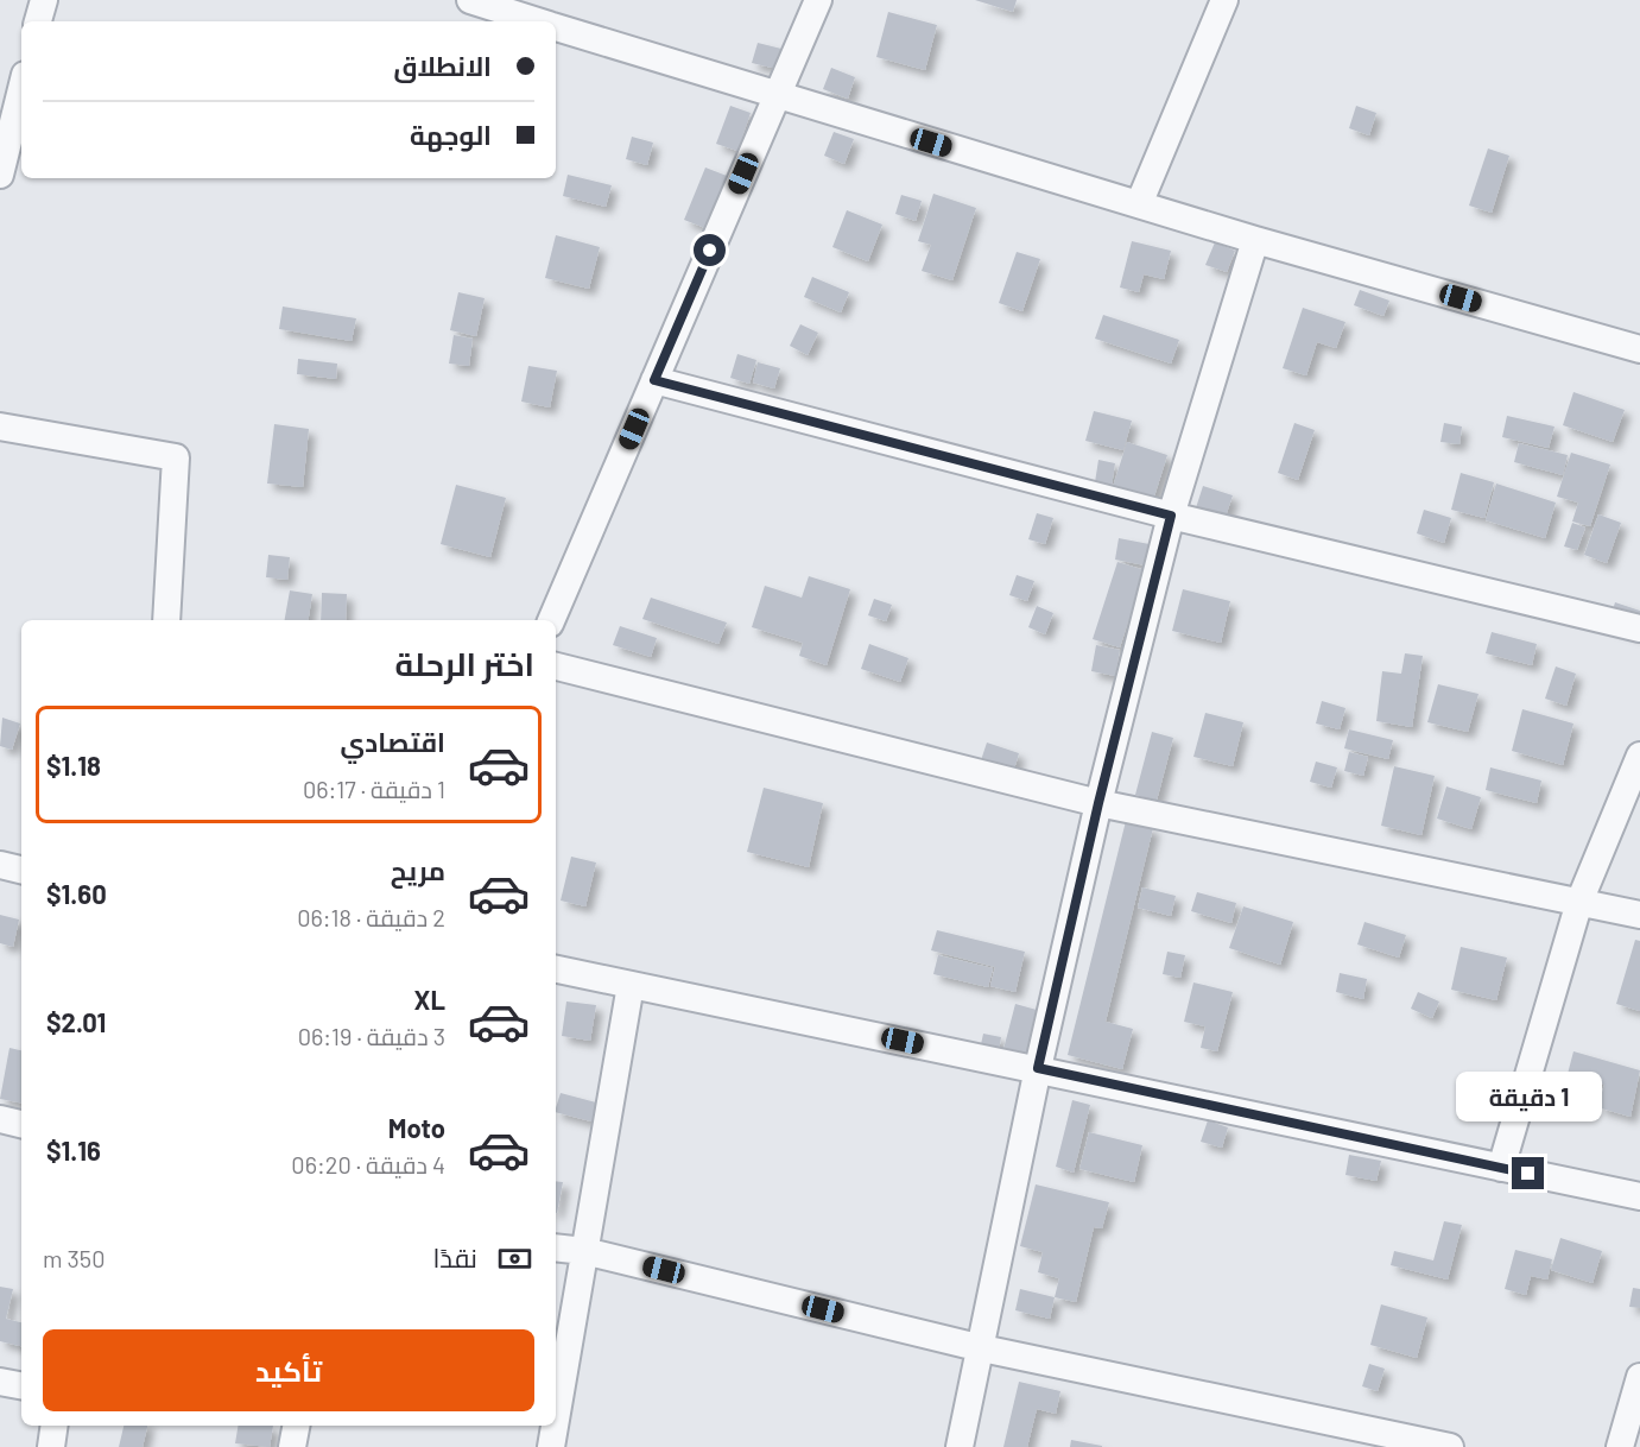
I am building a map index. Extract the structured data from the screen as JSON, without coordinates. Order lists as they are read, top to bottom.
{
  "page": {
    "banner": ["الانطلاق", "الوجهة"],
    "heading": "اختر الرحلة",
    "list": [
      {
        "name": "اقتصادي",
        "note": "1 دقيقة · 06:17",
        "value": "$1.18"
      },
      {
        "name": "مريح",
        "note": "2 دقيقة · 06:18",
        "value": "$1.60"
      },
      {
        "name": "XL",
        "note": "3 دقيقة · 06:19",
        "value": "$2.01"
      },
      {
        "name": "Moto",
        "note": "4 دقيقة · 06:20",
        "value": "$1.16"
      }
    ],
    "bubble": "1 دقيقة",
    "pay": ["نقدًا", "350 m"],
    "buttons": "تأكيد"
  }
}
